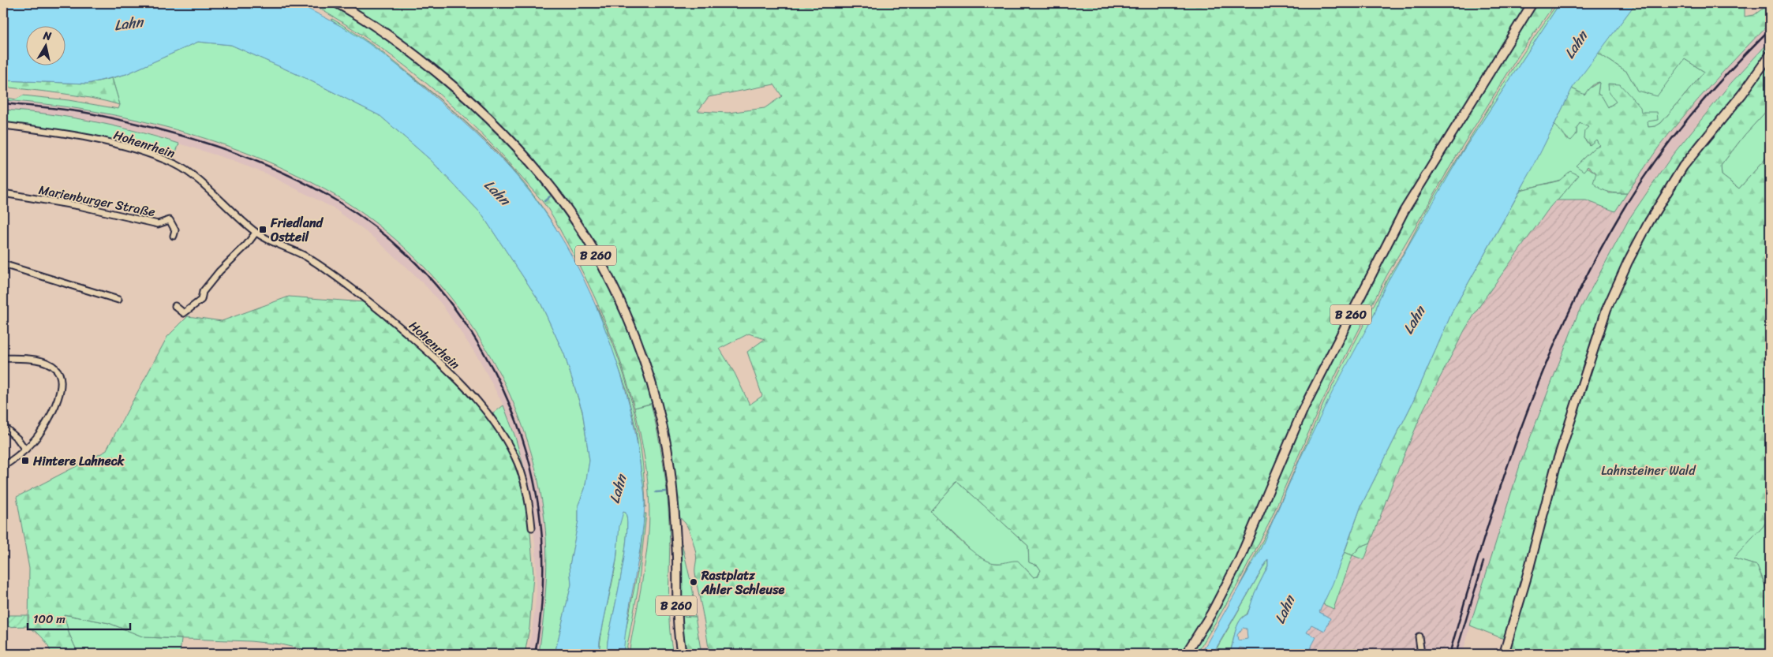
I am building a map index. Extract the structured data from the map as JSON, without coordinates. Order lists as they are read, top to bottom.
{
  "streets": {
    "main road": ["B 260"],
    "street": ["Hohenrhein", "Marienburger Straße"]
  },
  "water": ["Lahn"],
  "parks": ["Lahnsteiner Wald"],
  "places": {
    "transit": ["Friedland Ostteil", "Hintere Lahneck"],
    "other": ["Rastplatz Ahler Schleuse"]
  },
  "scale_bar": "100 m",
  "north": "top"
}
